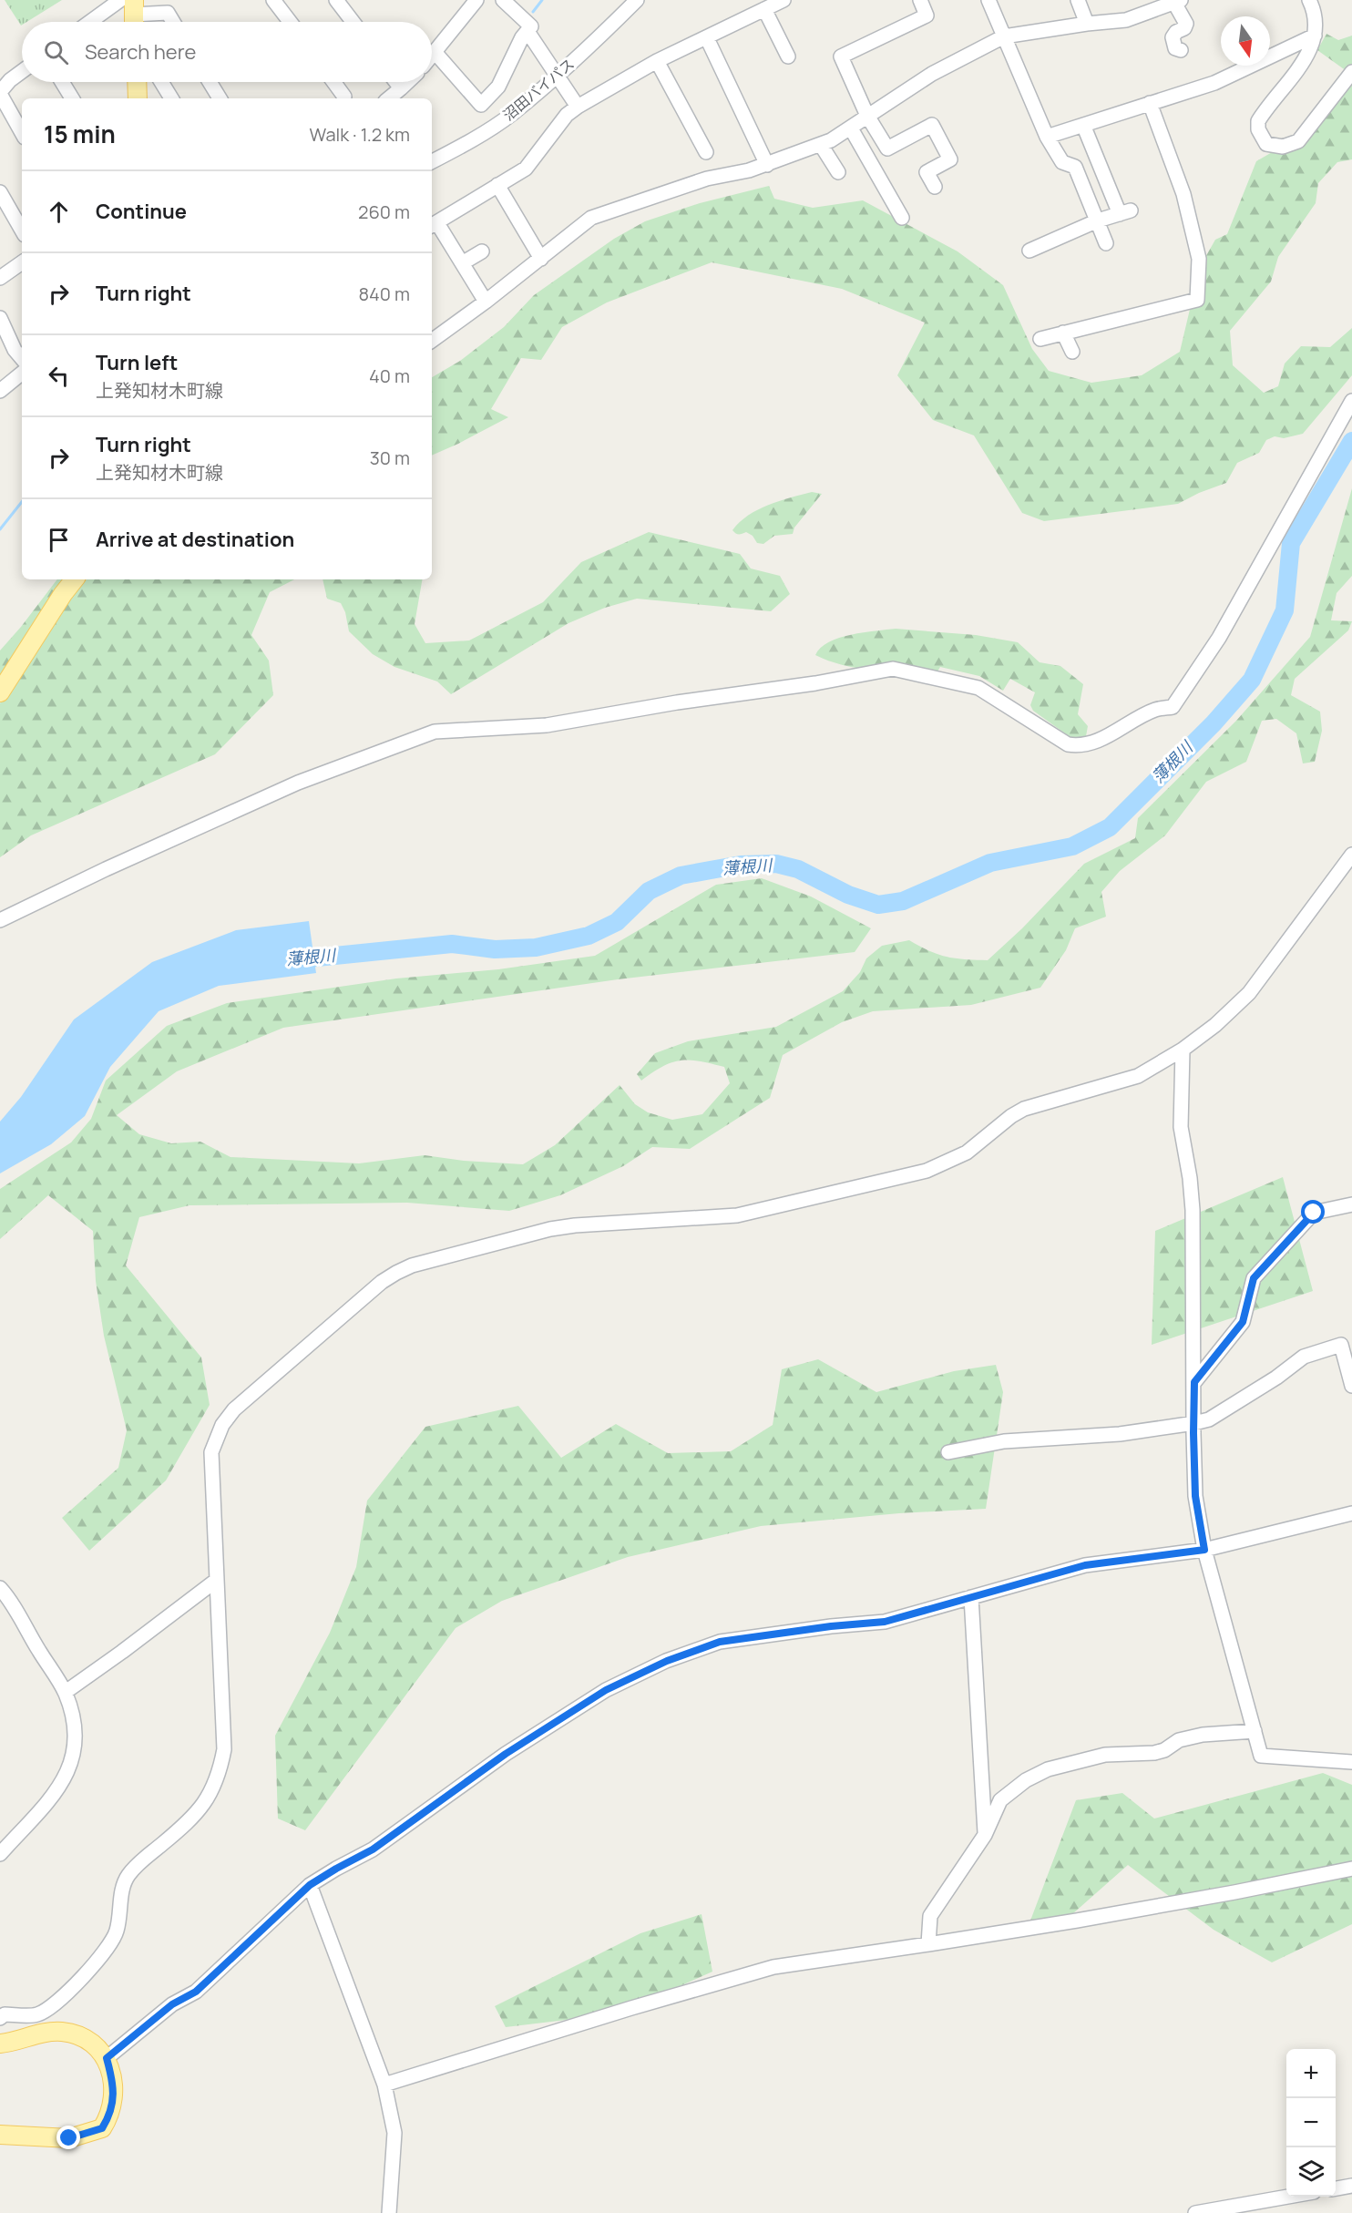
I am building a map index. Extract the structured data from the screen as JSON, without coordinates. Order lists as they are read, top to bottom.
{
  "streets": {
    "street": ["沼田バイパス"]
  },
  "water": ["薄根川"],
  "north": "bottom",
  "page": {
    "search": "Search here",
    "heading": ["15 min", "Walk · 1.2 km"],
    "list": [
      ["Continue", "260 m"],
      ["Turn right", "840 m"],
      ["Turn left", "上発知材木町線", "40 m"],
      ["Turn right", "上発知材木町線", "30 m"],
      "Arrive at destination"
    ],
    "map_buttons": ["+", "−"]
  }
}
